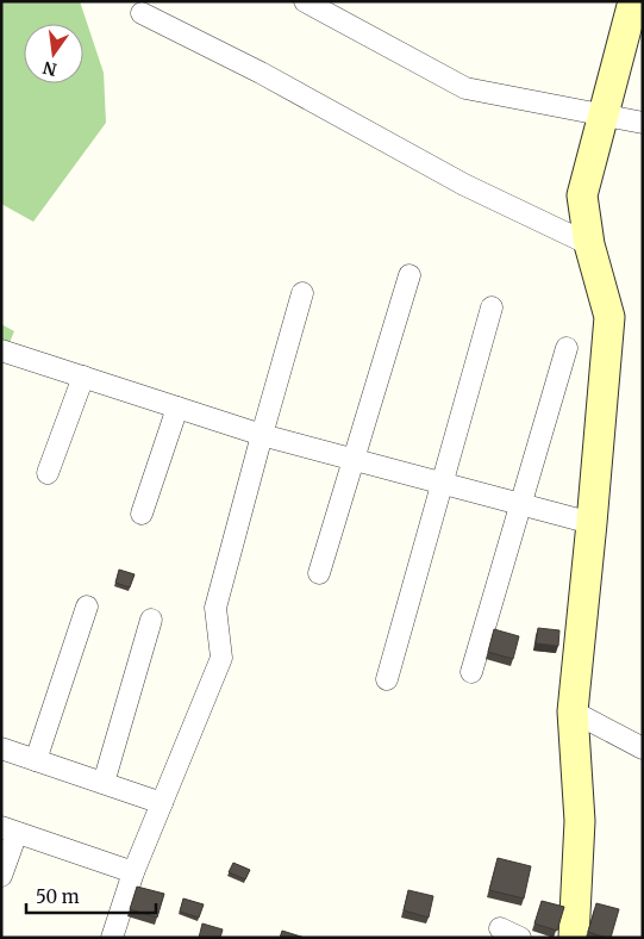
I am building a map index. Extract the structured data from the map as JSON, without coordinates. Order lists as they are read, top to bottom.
{
  "scale_bar": "50 m",
  "north": "bottom"
}
